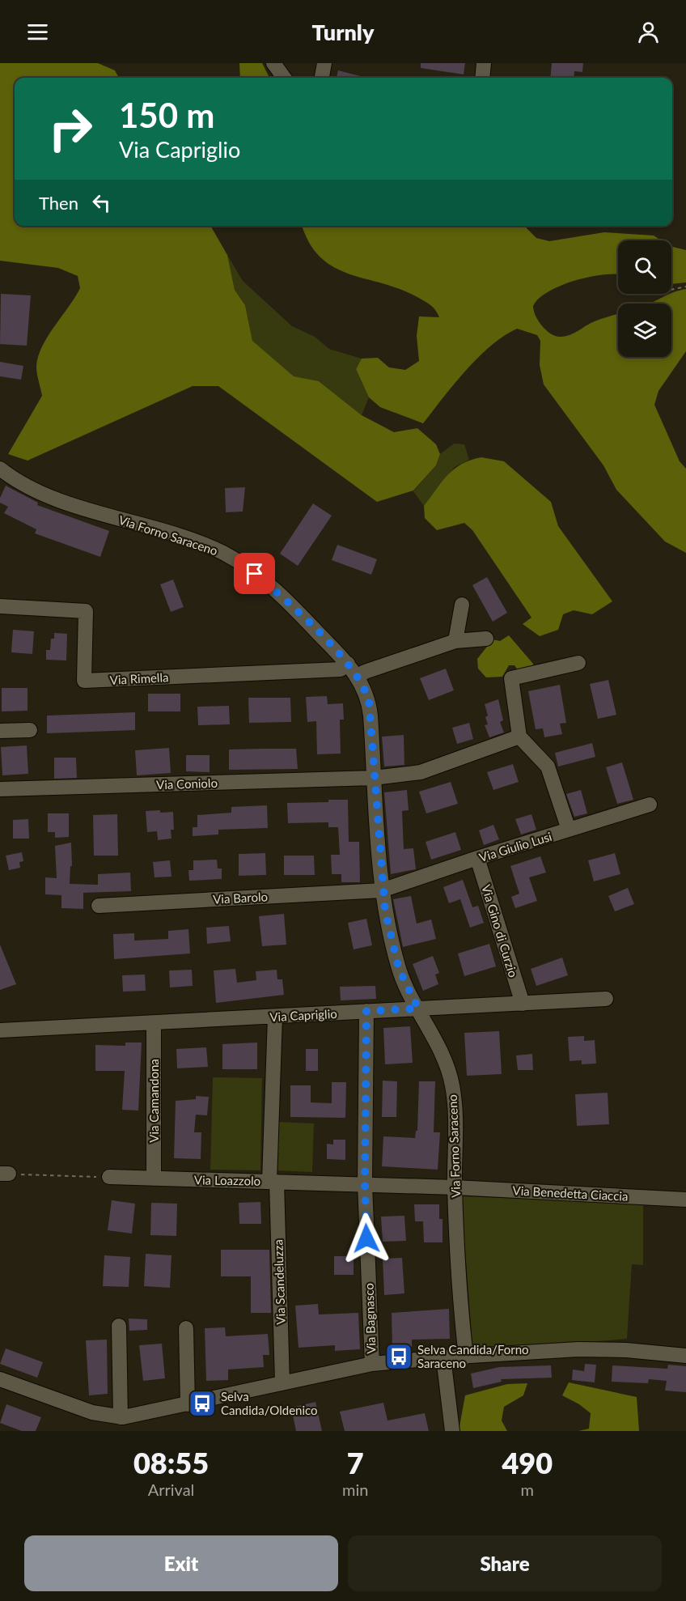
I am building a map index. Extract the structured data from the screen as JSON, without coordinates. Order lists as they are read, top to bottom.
{
  "streets": {
    "street": [
      "Via Forno Saraceno",
      "Via Rimella",
      "Via Coniolo",
      "Via Giulio Lusi",
      "Via Barolo",
      "Via Gino di Curzio",
      "Via Capriglio",
      "Via Camandona",
      "Via Loazzolo",
      "Via Benedetta Ciaccia",
      "Via Scandeluzza",
      "Via Bagnasco"
    ]
  },
  "crossings": [
    ["Via Forno Saraceno", "Via Rimella"],
    ["Via Forno Saraceno", "Via Coniolo"],
    ["Via Forno Saraceno", "Via Giulio Lusi"],
    ["Via Forno Saraceno", "Via Barolo"],
    ["Via Forno Saraceno", "Via Capriglio"],
    ["Via Forno Saraceno", "Via Loazzolo"],
    ["Via Forno Saraceno", "Via Benedetta Ciaccia"],
    ["Via Giulio Lusi", "Via Barolo"],
    ["Via Giulio Lusi", "Via Gino di Curzio"],
    ["Via Gino di Curzio", "Via Capriglio"],
    ["Via Capriglio", "Via Camandona"],
    ["Via Capriglio", "Via Scandeluzza"],
    ["Via Capriglio", "Via Bagnasco"],
    ["Via Camandona", "Via Loazzolo"],
    ["Via Loazzolo", "Via Benedetta Ciaccia"],
    ["Via Loazzolo", "Via Scandeluzza"],
    ["Via Loazzolo", "Via Bagnasco"]
  ],
  "places": {
    "bus stop": ["Selva Candida/Forno Saraceno", "Selva Candida/Oldenico"]
  },
  "page": {
    "header": "Turnly",
    "turn": ["150 m", "Via Capriglio"],
    "then": "Then",
    "eta": [
      "08:55",
      "Arrival",
      "7",
      "min",
      "490",
      "m"
    ],
    "buttons": ["Exit", "Share"]
  }
}
